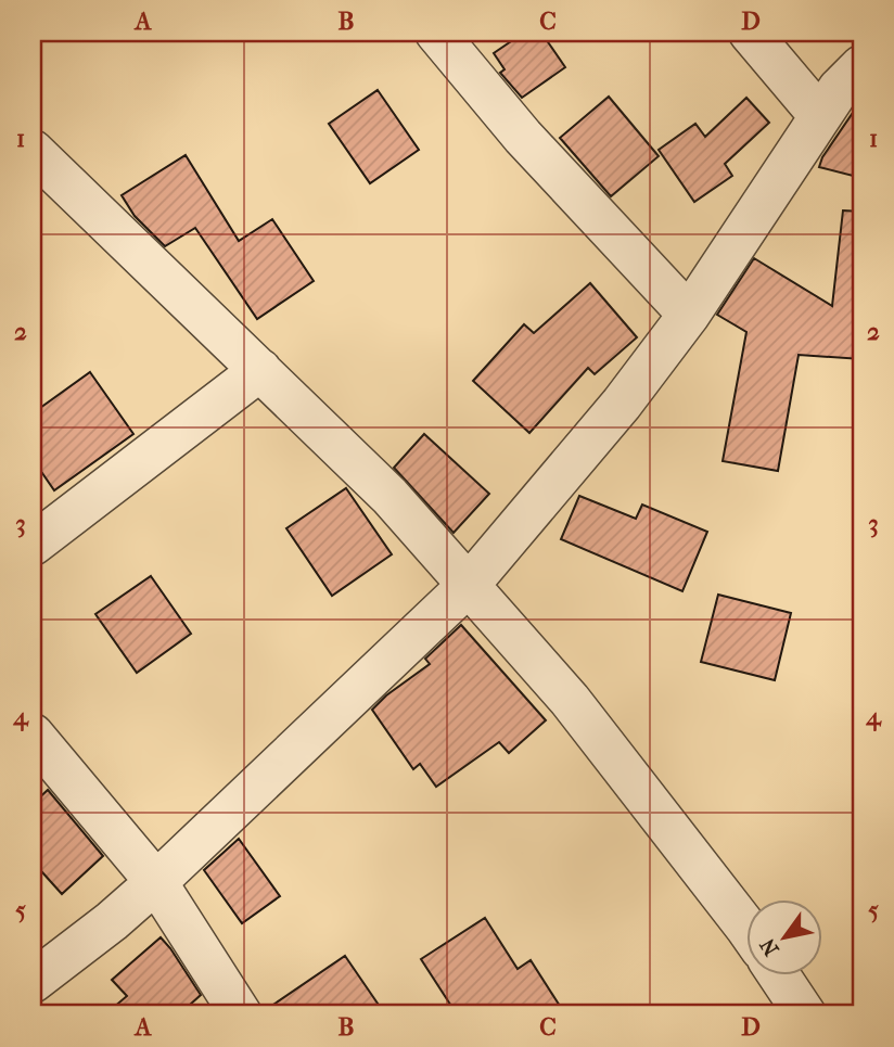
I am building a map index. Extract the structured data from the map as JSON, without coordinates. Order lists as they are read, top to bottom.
{
  "north": "bottom left",
  "grid": {
    "columns": [
      "A",
      "B",
      "C",
      "D"
    ],
    "rows": [
      "1",
      "2",
      "3",
      "4",
      "5"
    ]
  }
}
